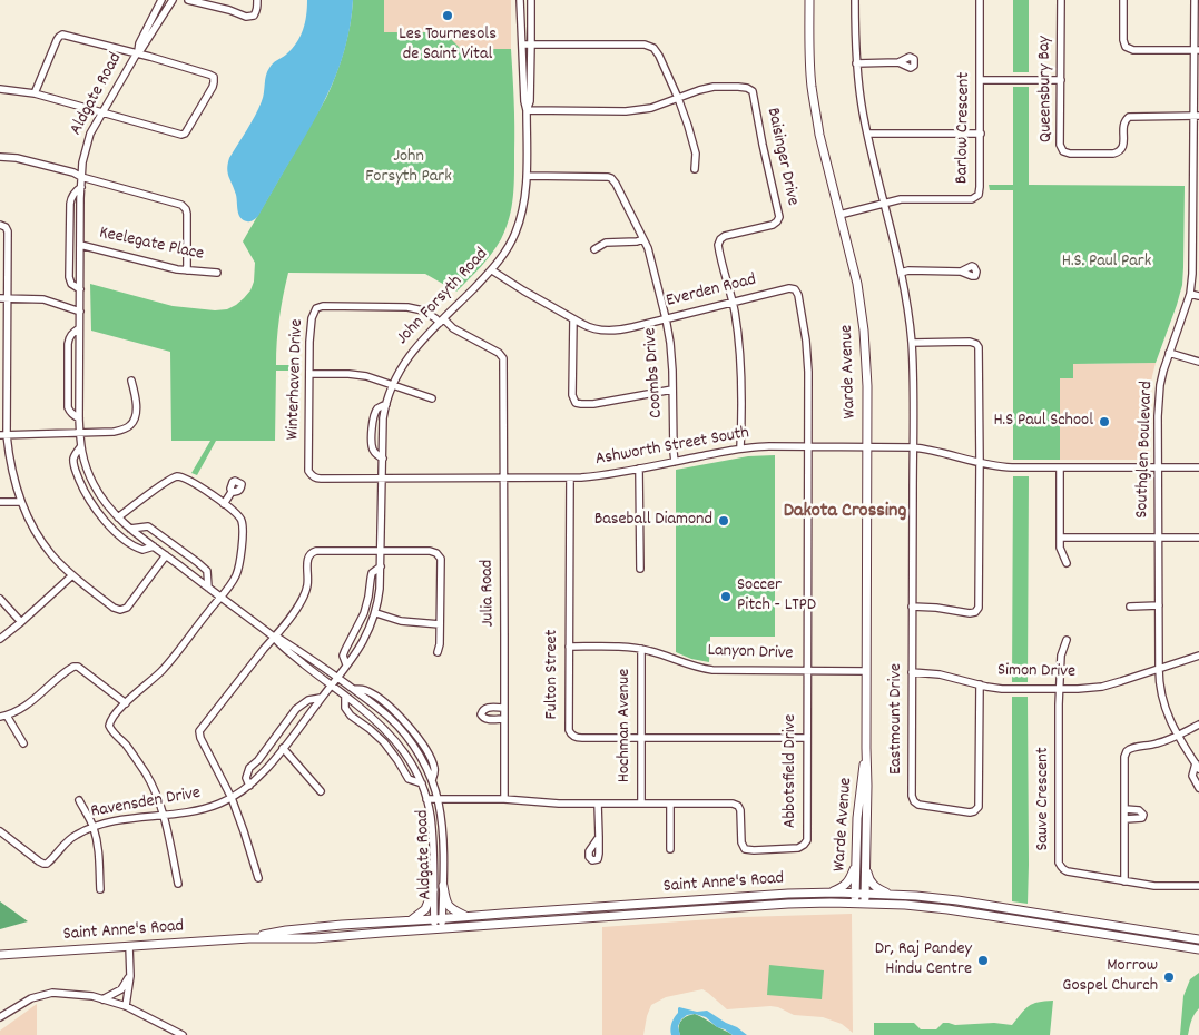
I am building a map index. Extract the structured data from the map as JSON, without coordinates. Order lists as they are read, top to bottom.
{
  "streets": {
    "main road": ["Warde Avenue", "Saint Anne's Road"],
    "street": [
      "Queensbury Bay",
      "Aldgate Road",
      "Barlow Crescent",
      "Baisinger Drive",
      "Keelegate Place",
      "Everden Road",
      "John Forsyth Road",
      "Coombs Drive",
      "Winterhaven Drive",
      "Ashworth Street South",
      "Southglen Boulevard",
      "Julia Road",
      "Lanyon Drive",
      "Simon Drive",
      "Fulton Street",
      "Eastmount Drive",
      "Hochman Avenue",
      "Abbotsfield Drive",
      "Sauve Crescent",
      "Ravensden Drive"
    ]
  },
  "crossings": [
    ["Queensbury Bay", "Southglen Boulevard"],
    ["Aldgate Road", "Keelegate Place"],
    ["Aldgate Road", "John Forsyth Road"],
    ["Aldgate Road", "Abbotsfield Drive"],
    ["Aldgate Road", "Ravensden Drive"],
    ["Aldgate Road", "Saint Anne's Road"],
    ["Barlow Crescent", "Warde Avenue"],
    ["Baisinger Drive", "Everden Road"],
    ["Baisinger Drive", "John Forsyth Road"],
    ["Baisinger Drive", "Ashworth Street South"],
    ["Everden Road", "John Forsyth Road"],
    ["Everden Road", "Coombs Drive"],
    ["Everden Road", "Ashworth Street South"],
    ["Everden Road", "Abbotsfield Drive"],
    ["John Forsyth Road", "Coombs Drive"],
    ["John Forsyth Road", "Winterhaven Drive"],
    ["John Forsyth Road", "Ashworth Street South"],
    ["John Forsyth Road", "Julia Road"],
    ["John Forsyth Road", "Ravensden Drive"],
    ["Warde Avenue", "Ashworth Street South"],
    ["Warde Avenue", "Lanyon Drive"],
    ["Warde Avenue", "Saint Anne's Road"],
    ["Coombs Drive", "Ashworth Street South"],
    ["Winterhaven Drive", "Ashworth Street South"],
    ["Winterhaven Drive", "Julia Road"],
    ["Ashworth Street South", "Southglen Boulevard"],
    ["Ashworth Street South", "Julia Road"],
    ["Ashworth Street South", "Fulton Street"],
    ["Ashworth Street South", "Eastmount Drive"],
    ["Ashworth Street South", "Abbotsfield Drive"],
    ["Southglen Boulevard", "Simon Drive"],
    ["Julia Road", "Abbotsfield Drive"],
    ["Lanyon Drive", "Fulton Street"],
    ["Lanyon Drive", "Hochman Avenue"],
    ["Lanyon Drive", "Abbotsfield Drive"],
    ["Simon Drive", "Eastmount Drive"],
    ["Simon Drive", "Sauve Crescent"],
    ["Fulton Street", "Hochman Avenue"],
    ["Fulton Street", "Abbotsfield Drive"],
    ["Hochman Avenue", "Abbotsfield Drive"]
  ],
  "districts": ["Dakota Crossing"],
  "parks": ["John Forsyth Park", "H.S. Paul Park"],
  "places": [
    "Les Tournesols de Saint Vital",
    "H.S Paul School",
    "Baseball Diamond",
    "Soccer Pitch - LTPD",
    "Dr, Raj Pandey Hindu Centre",
    "Morrow Gospel Church"
  ]
}
